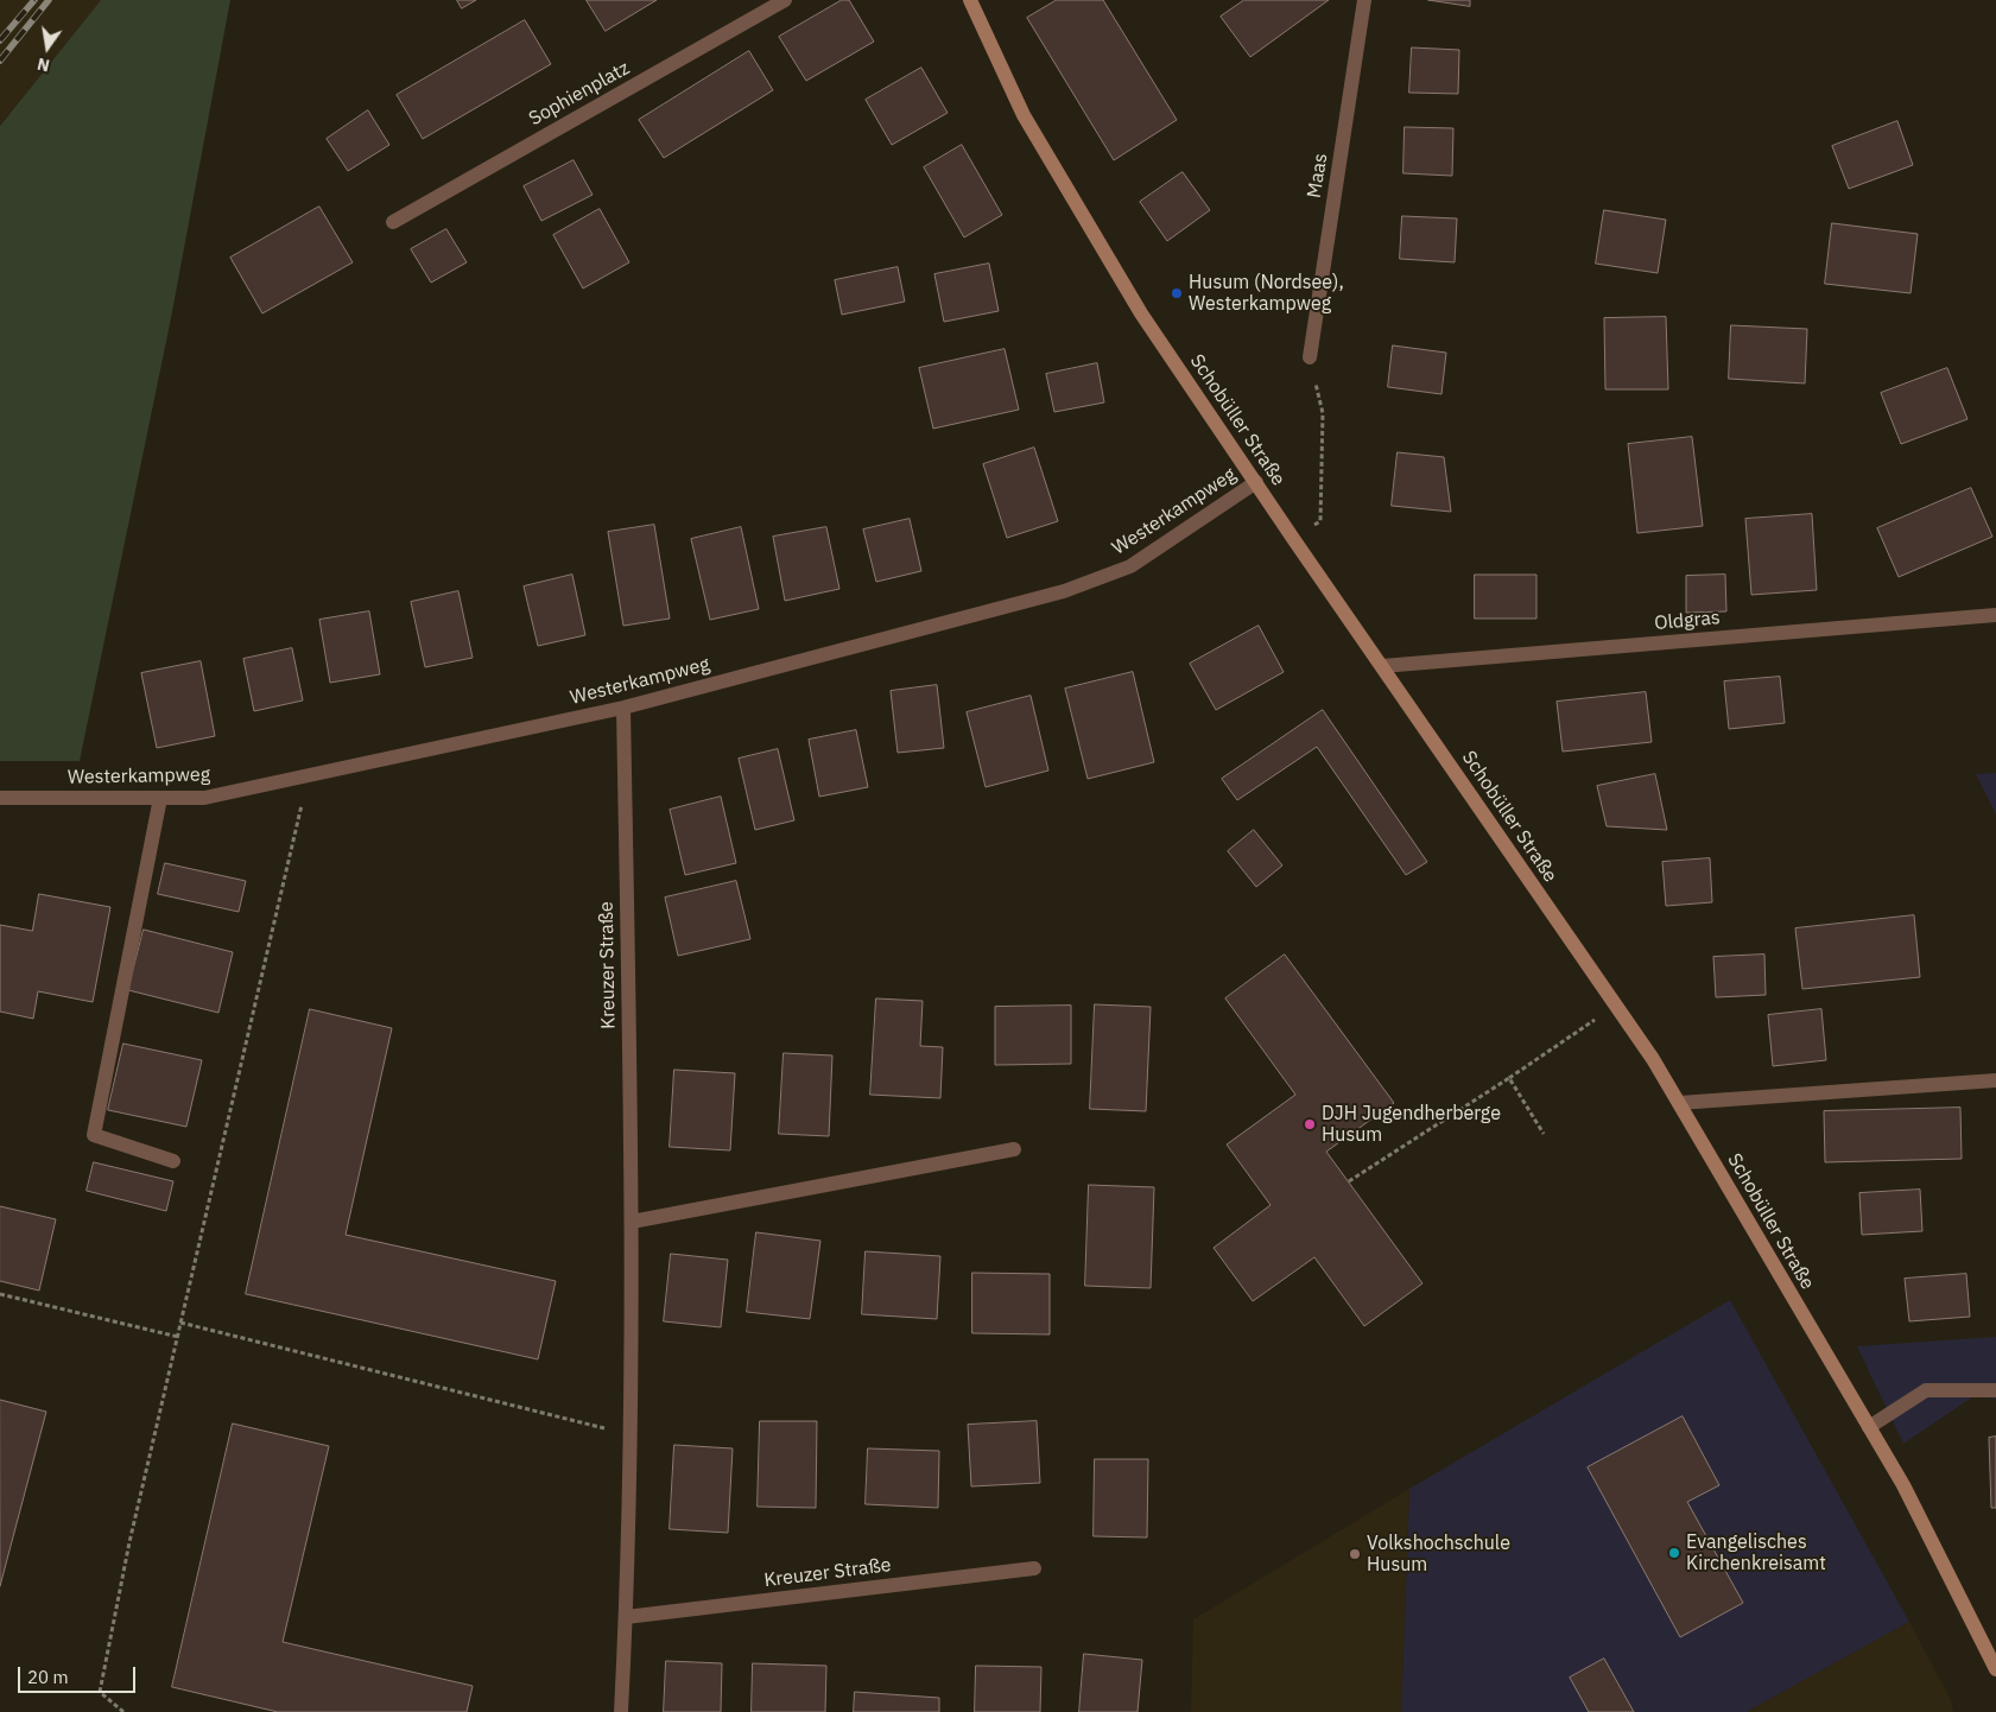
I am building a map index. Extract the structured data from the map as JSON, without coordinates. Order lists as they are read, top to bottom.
{
  "streets": {
    "main road": ["Schobüller Straße"],
    "street": [
      "Sophienplatz",
      "Maas",
      "Westerkampweg",
      "Oldgras",
      "Kreuzer Straße"
    ]
  },
  "crossings": [
    ["Schobüller Straße", "Westerkampweg"],
    ["Schobüller Straße", "Oldgras"],
    ["Westerkampweg", "Kreuzer Straße"]
  ],
  "places": [
    "Husum (Nordsee), Westerkampweg",
    "DJH Jugendherberge Husum",
    "Evangelisches Kirchenkreisamt",
    "Volkshochschule Husum"
  ],
  "scale_bar": "20 m",
  "north": "bottom"
}
